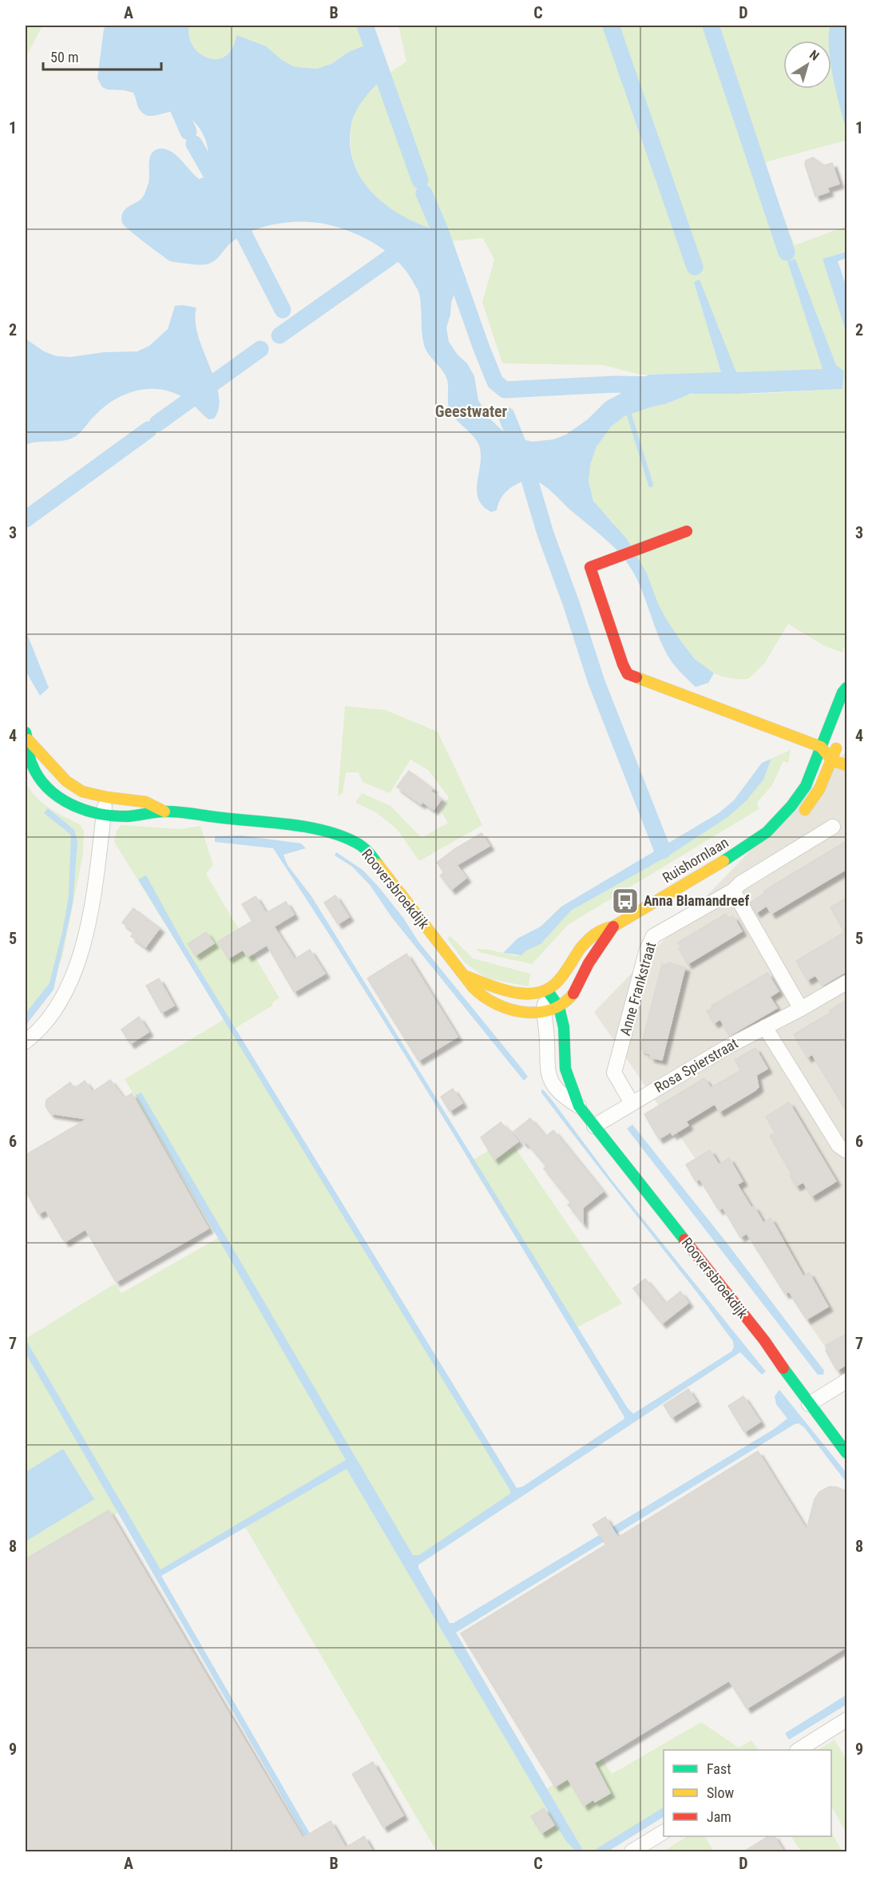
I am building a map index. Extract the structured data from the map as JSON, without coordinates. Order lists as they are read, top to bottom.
{
  "streets": {
    "main road": ["Ruishornlaan", "Rooversbroekdijk"],
    "street": ["Anne Frankstraat", "Rosa Spierstraat"]
  },
  "crossings": [
    ["Ruishornlaan", "Rooversbroekdijk"],
    ["Rooversbroekdijk", "Rosa Spierstraat"],
    ["Anne Frankstraat", "Rosa Spierstraat"]
  ],
  "districts": ["Geestwater"],
  "places": {
    "bus stop": ["Anna Blamandreef"]
  },
  "legend": ["Fast", "Slow", "Jam"],
  "scale_bar": "50 m",
  "north": "top right",
  "grid": {
    "columns": [
      "A",
      "B",
      "C",
      "D"
    ],
    "rows": [
      "1",
      "2",
      "3",
      "4",
      "5",
      "6",
      "7",
      "8",
      "9"
    ]
  }
}
